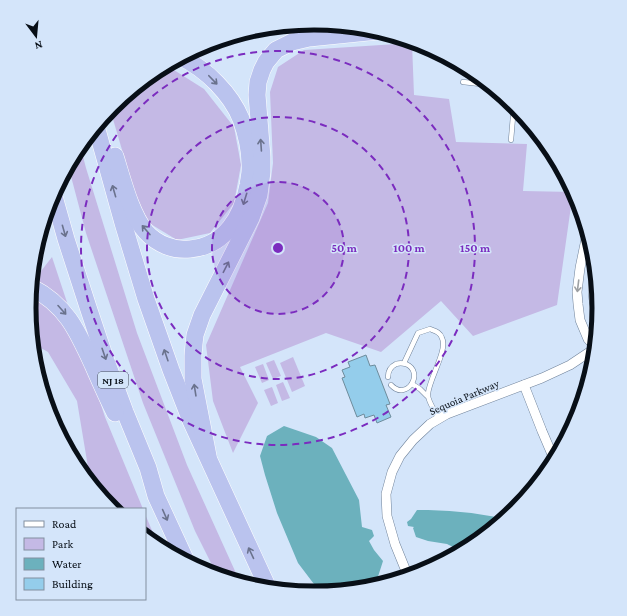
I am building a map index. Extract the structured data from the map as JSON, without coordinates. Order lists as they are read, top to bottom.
{
  "streets": {
    "highway": ["NJ 18"],
    "street": ["Sequoia Parkway"]
  },
  "legend": [
    "Road",
    "Park",
    "Water",
    "Building"
  ],
  "north": "bottom",
  "rings": ["50 m", "100 m", "150 m"]
}
